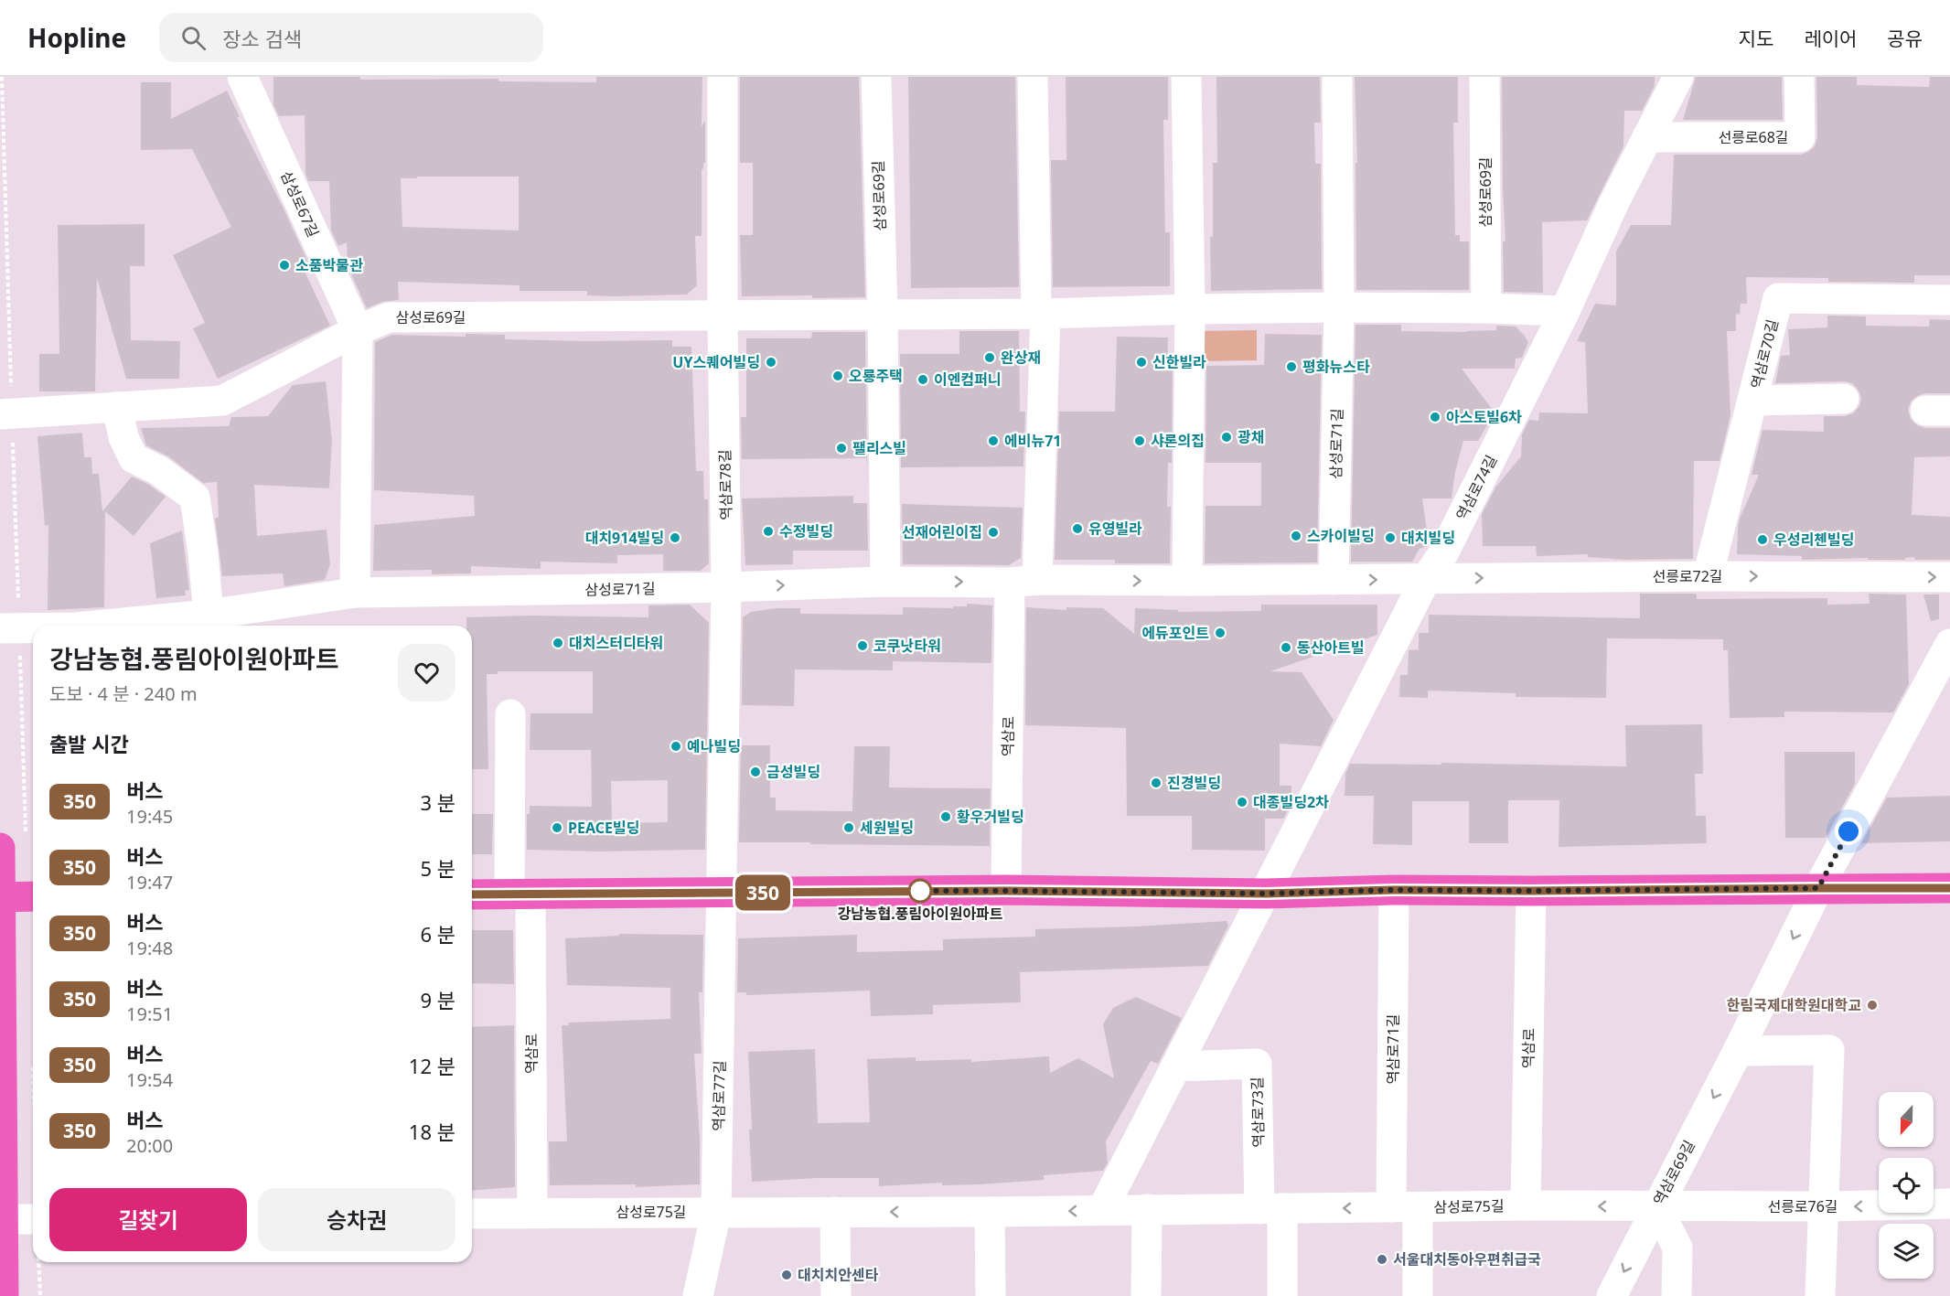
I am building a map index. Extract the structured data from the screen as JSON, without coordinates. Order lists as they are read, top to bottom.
{
  "streets": {
    "street": [
      "선릉로68길",
      "삼성로69길",
      "삼성로67길",
      "역삼로70길",
      "삼성로71길",
      "역삼로78길",
      "역삼로74길",
      "선릉로72길",
      "역삼로",
      "역삼로71길",
      "역삼로77길",
      "역삼로73길",
      "역삼로69길",
      "삼성로75길",
      "선릉로76길"
    ]
  },
  "crossings": [
    ["선릉로68길", "역삼로74길"],
    ["삼성로69길", "삼성로67길"],
    ["삼성로69길", "삼성로71길"],
    ["삼성로69길", "역삼로78길"],
    ["삼성로69길", "역삼로74길"],
    ["역삼로70길", "선릉로72길"],
    ["삼성로71길", "역삼로78길"],
    ["삼성로71길", "역삼로74길"],
    ["삼성로71길", "선릉로72길"],
    ["삼성로71길", "역삼로"],
    ["역삼로78길", "역삼로77길"],
    ["역삼로74길", "선릉로72길"],
    ["역삼로", "삼성로75길"],
    ["역삼로71길", "삼성로75길"],
    ["역삼로77길", "삼성로75길"],
    ["역삼로73길", "삼성로75길"],
    ["역삼로69길", "삼성로75길"],
    ["역삼로69길", "선릉로76길"],
    ["삼성로75길", "선릉로76길"]
  ],
  "one_way": [
    "선릉로72길",
    "역삼로69길",
    "삼성로75길",
    "선릉로76길"
  ],
  "places": [
    "소품박물관",
    "완상재",
    "UY스퀘어빌딩",
    "신한빌라",
    "평화뉴스타",
    "오룡주택",
    "이엔컴퍼니",
    "아스토빌6차",
    "광채",
    "에비뉴71",
    "샤론의집",
    "팰리스빌",
    "유영빌라",
    "수정빌딩",
    "선재어린이집",
    "스카이빌딩",
    "대치914빌딩",
    "대치빌딩",
    "우성리첸빌딩",
    "에듀포인트",
    "대치스터디타워",
    "코쿠낫타워",
    "동산아트빌",
    "예나빌딩",
    "금성빌딩",
    "진경빌딩",
    "대종빌딩2차",
    "황우거빌딩",
    "PEACE빌딩",
    "세원빌딩",
    "강남농협.풍림아이원아파트",
    "한림국제대학원대학교",
    "서울대치동아우편취급국",
    "대치치안센타"
  ],
  "lines": ["bus line 350"],
  "north": "bottom",
  "page": {
    "header": "Hopline",
    "search": "장소 검색",
    "nav": ["지도", "레이어", "공유"],
    "on_map": "350",
    "heading": [
      ["강남농협.풍림아이원아파트", "도보 · 4 분 · 240 m"],
      "출발 시간"
    ],
    "list": [
      {
        "mark": "350",
        "name": "버스",
        "note": "19:45",
        "value": "3 분"
      },
      {
        "mark": "350",
        "name": "버스",
        "note": "19:47",
        "value": "5 분"
      },
      {
        "mark": "350",
        "name": "버스",
        "note": "19:48",
        "value": "6 분"
      },
      {
        "mark": "350",
        "name": "버스",
        "note": "19:51",
        "value": "9 분"
      },
      {
        "mark": "350",
        "name": "버스",
        "note": "19:54",
        "value": "12 분"
      },
      {
        "mark": "350",
        "name": "버스",
        "note": "20:00",
        "value": "18 분"
      }
    ],
    "buttons": ["길찾기", "승차권"]
  }
}
